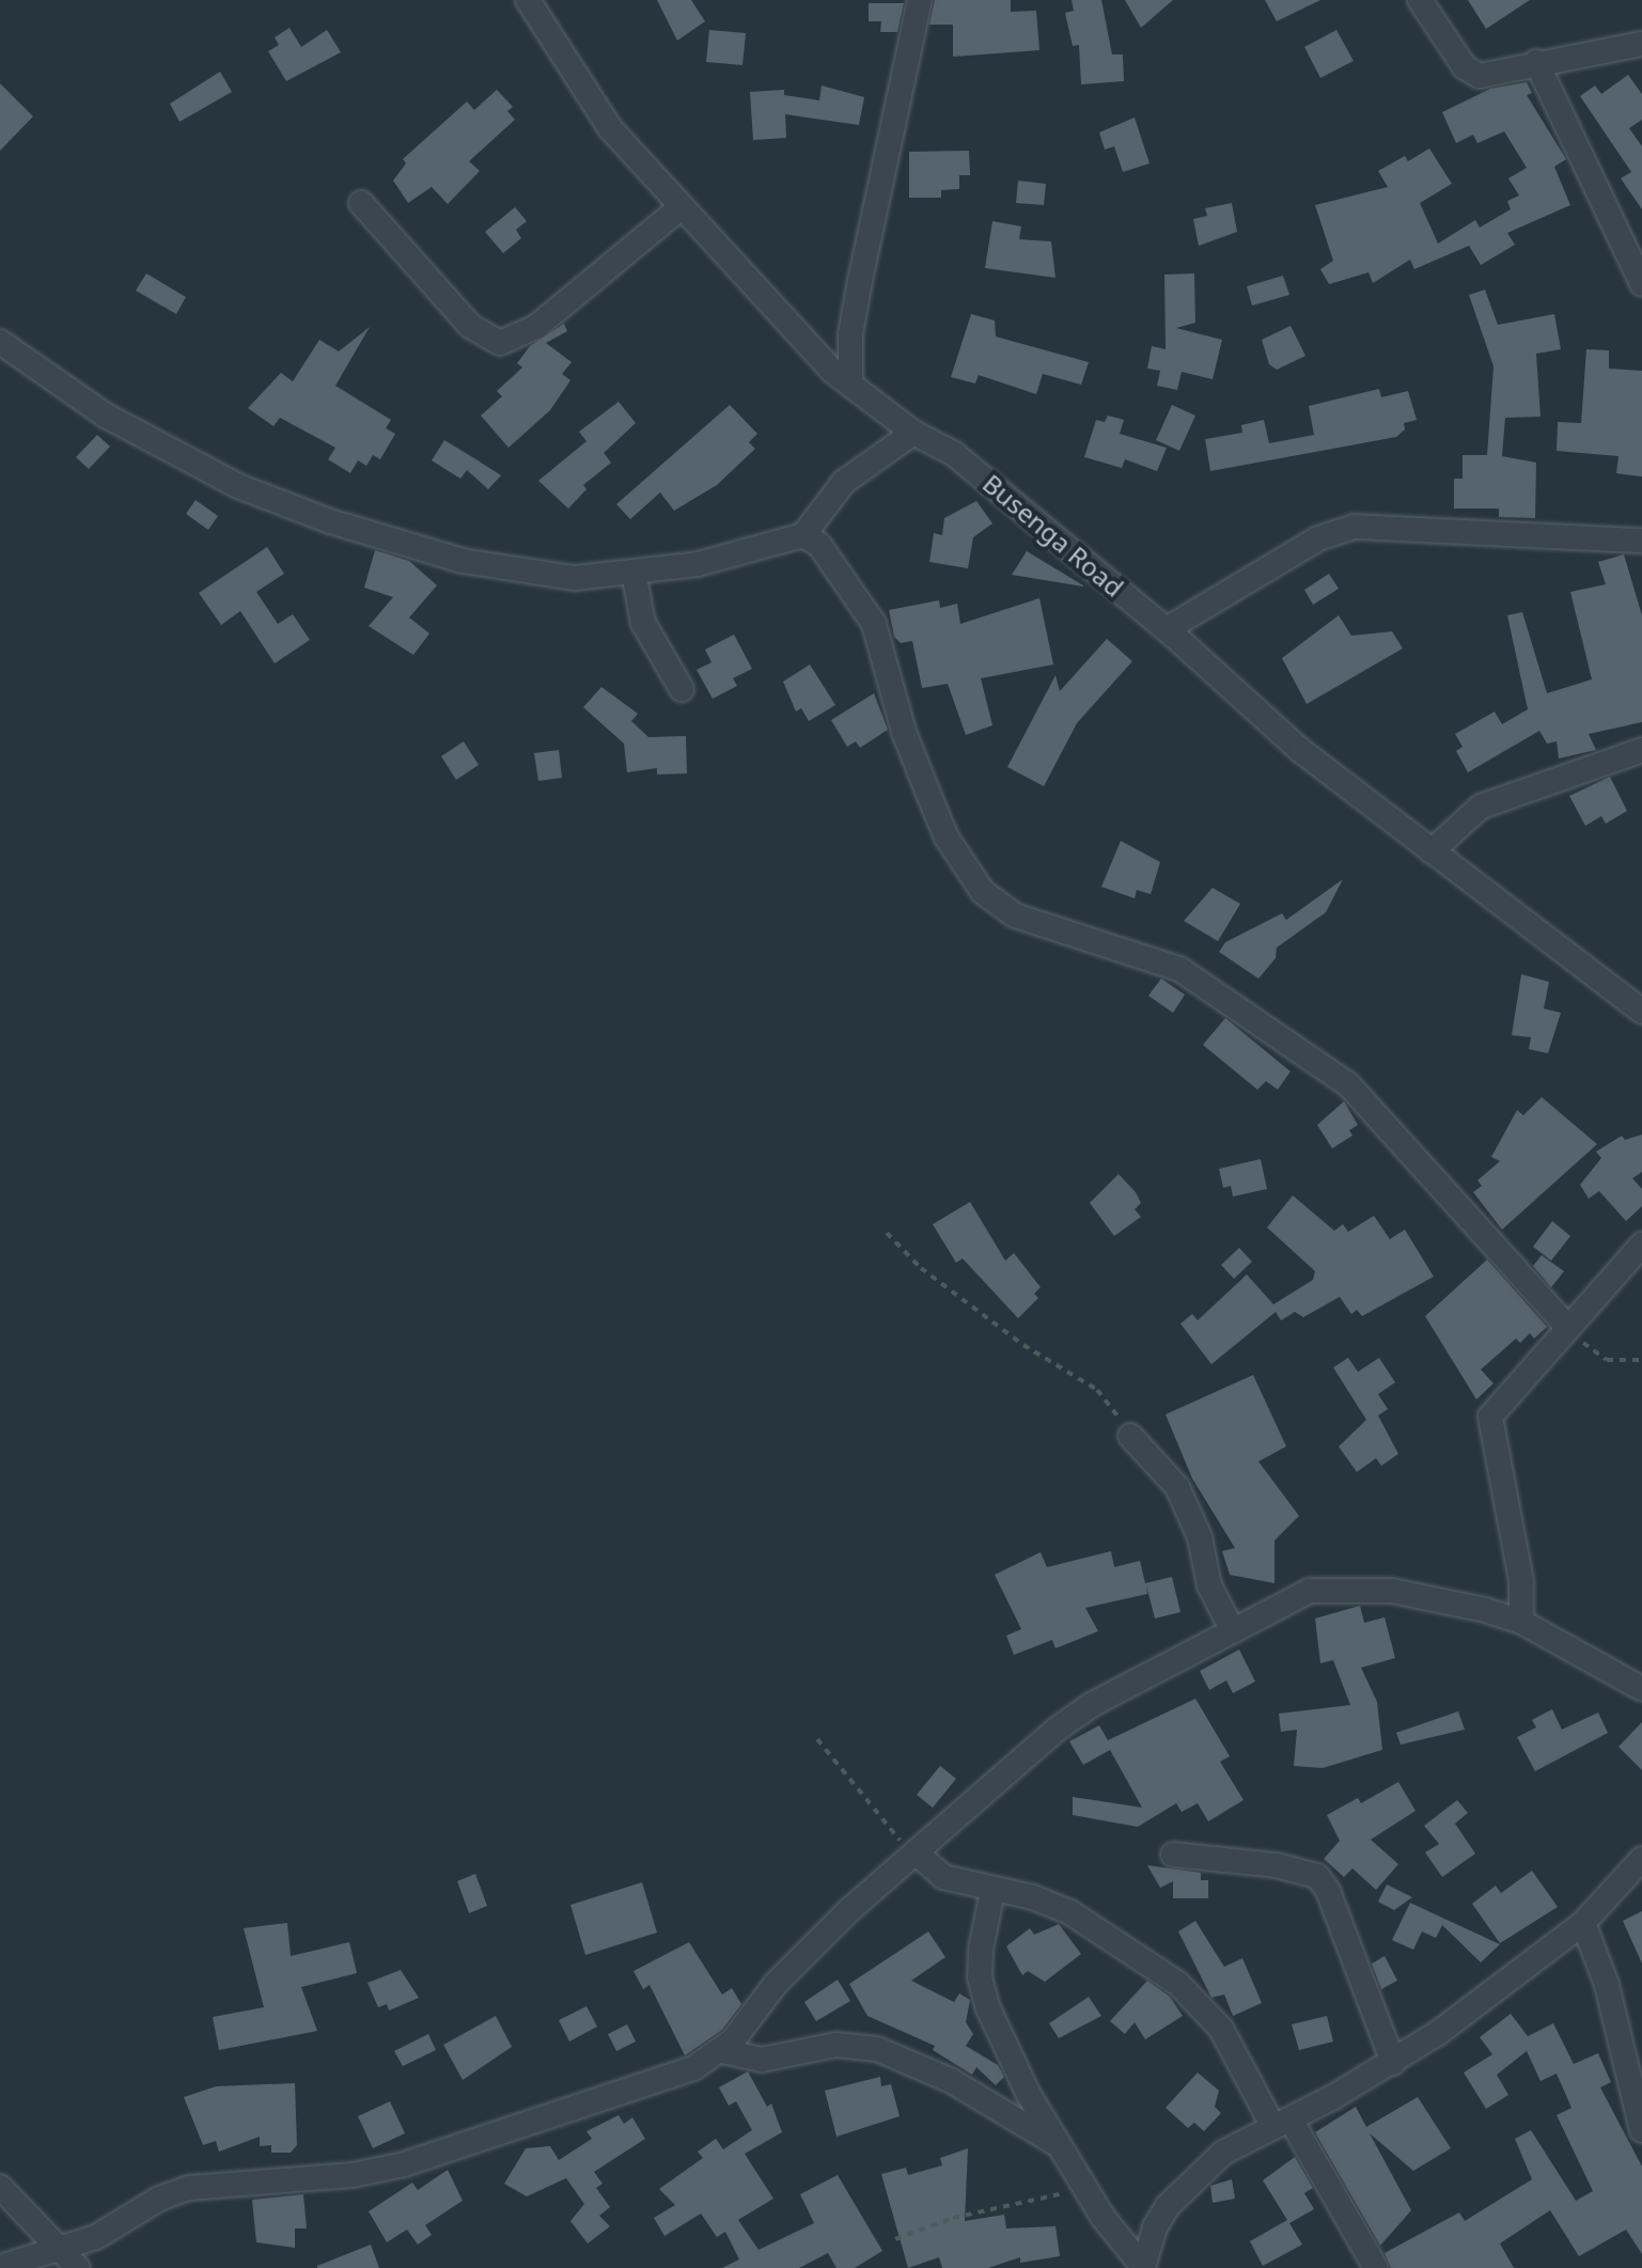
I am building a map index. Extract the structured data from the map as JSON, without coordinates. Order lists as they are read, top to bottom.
{
  "streets": {
    "street": ["Busenga Road"]
  }
}
